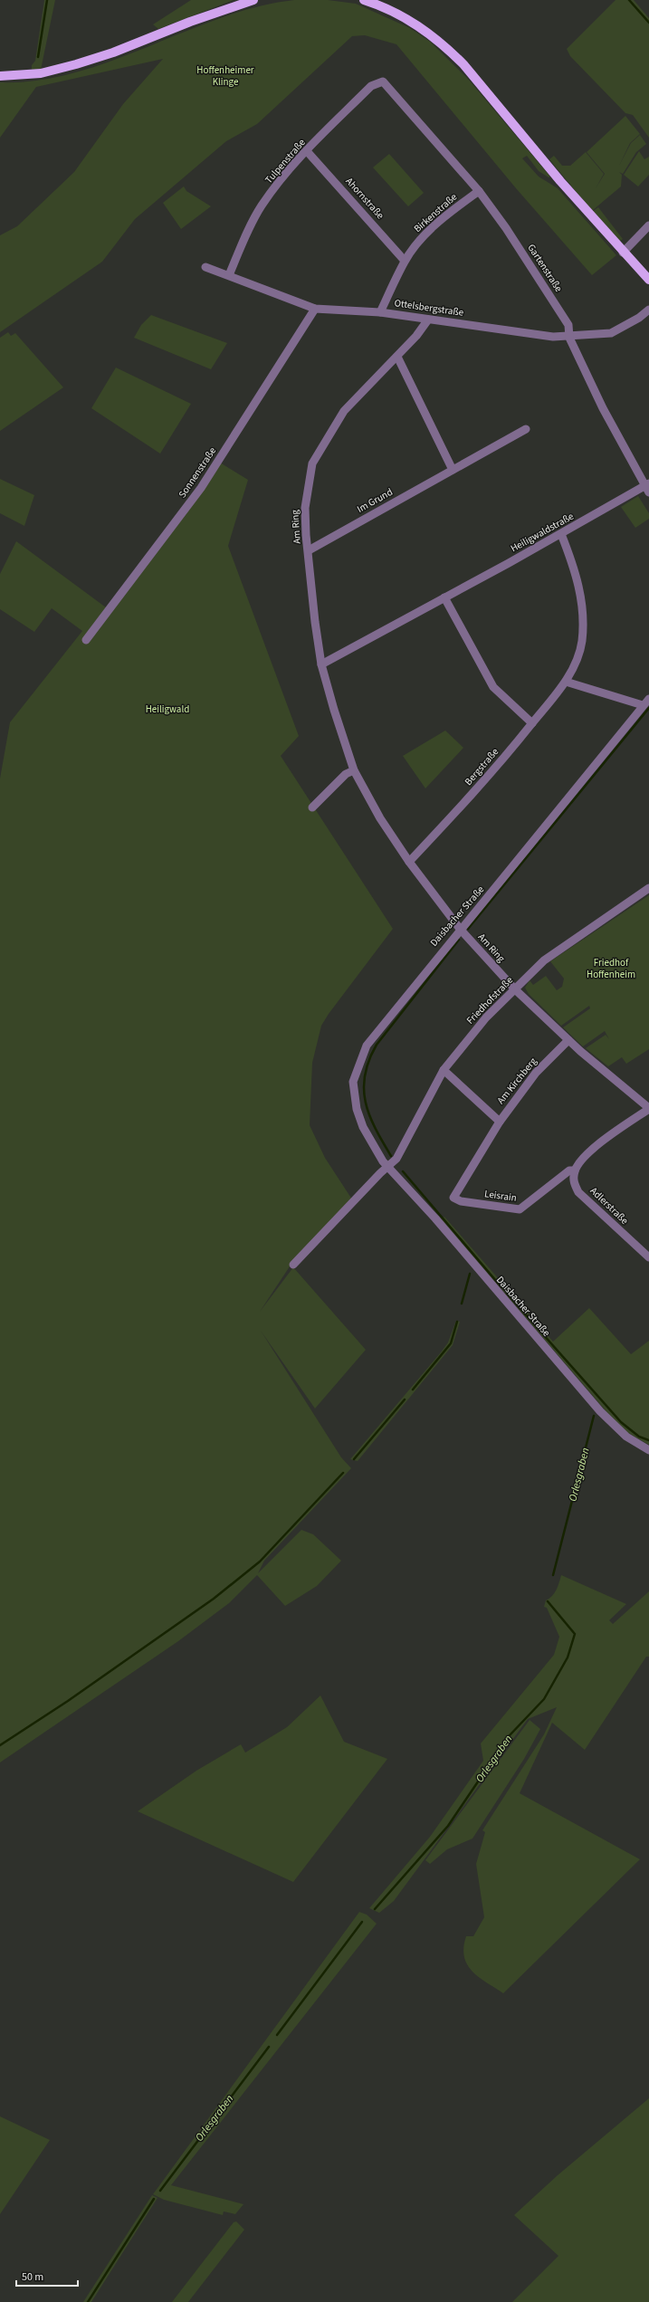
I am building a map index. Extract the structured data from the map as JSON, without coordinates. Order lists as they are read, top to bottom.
{
  "streets": {
    "street": [
      "Tulpenstraße",
      "Ahornstraße",
      "Birkenstraße",
      "Gartenstraße",
      "Ottelsbergstraße",
      "Sonnenstraße",
      "Im Grund",
      "Am Ring",
      "Heiligwaldstraße",
      "Bergstraße",
      "Daisbacher Straße",
      "Friedhofstraße",
      "Am Kirchberg",
      "Leisrain",
      "Adlerstraße"
    ]
  },
  "crossings": [
    ["Tulpenstraße", "Ahornstraße"],
    ["Tulpenstraße", "Gartenstraße"],
    ["Tulpenstraße", "Ottelsbergstraße"],
    ["Ahornstraße", "Birkenstraße"],
    ["Birkenstraße", "Gartenstraße"],
    ["Birkenstraße", "Ottelsbergstraße"],
    ["Gartenstraße", "Ottelsbergstraße"],
    ["Gartenstraße", "Heiligwaldstraße"],
    ["Ottelsbergstraße", "Sonnenstraße"],
    ["Ottelsbergstraße", "Am Ring"],
    ["Im Grund", "Am Ring"],
    ["Am Ring", "Heiligwaldstraße"],
    ["Am Ring", "Bergstraße"],
    ["Am Ring", "Daisbacher Straße"],
    ["Am Ring", "Friedhofstraße"],
    ["Am Ring", "Am Kirchberg"],
    ["Heiligwaldstraße", "Bergstraße"],
    ["Daisbacher Straße", "Friedhofstraße"],
    ["Friedhofstraße", "Am Kirchberg"],
    ["Am Kirchberg", "Leisrain"],
    ["Leisrain", "Adlerstraße"]
  ],
  "water": ["Orlesgraben"],
  "parks": ["Hoffenheimer Klinge", "Heiligwald", "Friedhof Hoffenheim"],
  "scale_bar": "50 m"
}
